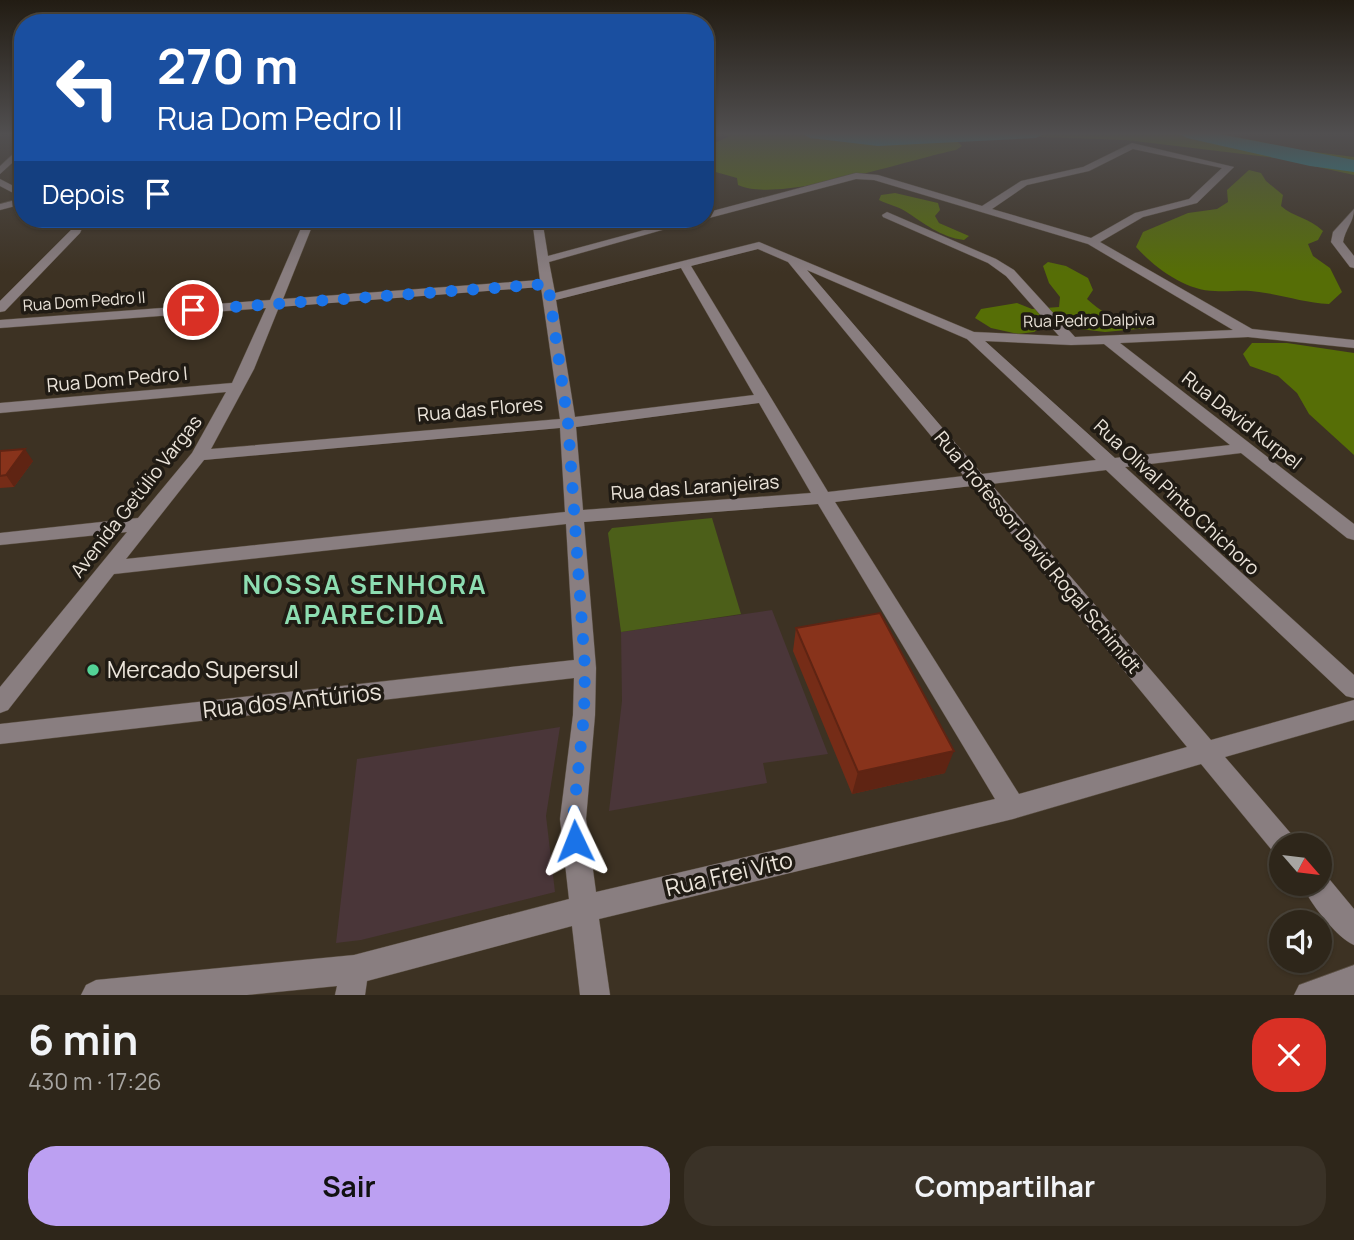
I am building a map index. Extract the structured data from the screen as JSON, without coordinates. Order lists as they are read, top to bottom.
{
  "streets": {
    "street": [
      "Rua Dom Pedro II",
      "Rua Pedro Dalpiva",
      "Rua Dom Pedro I",
      "Rua das Flores",
      "Rua David Kurpel",
      "Rua das Laranjeiras",
      "Avenida Getúlio Vargas",
      "Rua Olival Pinto Chichoro",
      "Rua Professor David Rogal Schimidt",
      "Rua dos Antúrios",
      "Rua Frei Vito"
    ]
  },
  "crossings": [
    ["Rua Dom Pedro II", "Rua Pedro Dalpiva"],
    ["Rua Dom Pedro II", "Avenida Getúlio Vargas"],
    ["Rua Pedro Dalpiva", "Rua David Kurpel"],
    ["Rua Pedro Dalpiva", "Rua Olival Pinto Chichoro"],
    ["Rua Pedro Dalpiva", "Rua Professor David Rogal Schimidt"],
    ["Rua Dom Pedro I", "Avenida Getúlio Vargas"],
    ["Rua das Flores", "Avenida Getúlio Vargas"],
    ["Rua David Kurpel", "Rua das Laranjeiras"],
    ["Rua das Laranjeiras", "Avenida Getúlio Vargas"],
    ["Rua das Laranjeiras", "Rua Olival Pinto Chichoro"],
    ["Rua das Laranjeiras", "Rua Professor David Rogal Schimidt"],
    ["Rua Professor David Rogal Schimidt", "Rua Frei Vito"]
  ],
  "districts": ["NOSSA SENHORA APARECIDA"],
  "places": ["Mercado Supersul"],
  "north": "bottom right",
  "page": {
    "turn": ["270 m", "Rua Dom Pedro II"],
    "then": "Depois",
    "heading": ["6 min", "430 m · 17:26"],
    "buttons": ["Sair", "Compartilhar"]
  }
}
